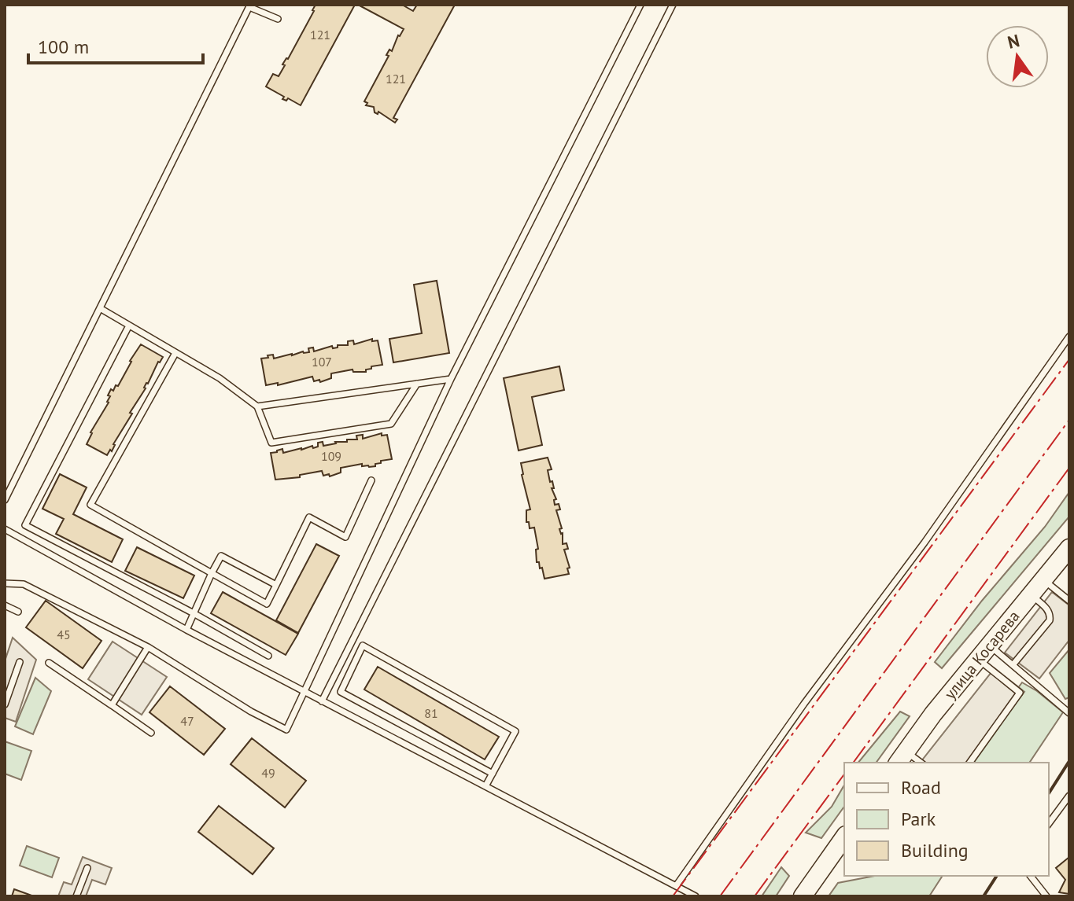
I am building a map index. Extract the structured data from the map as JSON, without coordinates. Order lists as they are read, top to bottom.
{
  "streets": {
    "main road": ["улица Косарева"]
  },
  "house_numbers": [
    "121",
    "121",
    "107",
    "109",
    "45",
    "81",
    "47",
    "49"
  ],
  "legend": ["Road", "Park", "Building"],
  "scale_bar": "100 m",
  "north": "top"
}
